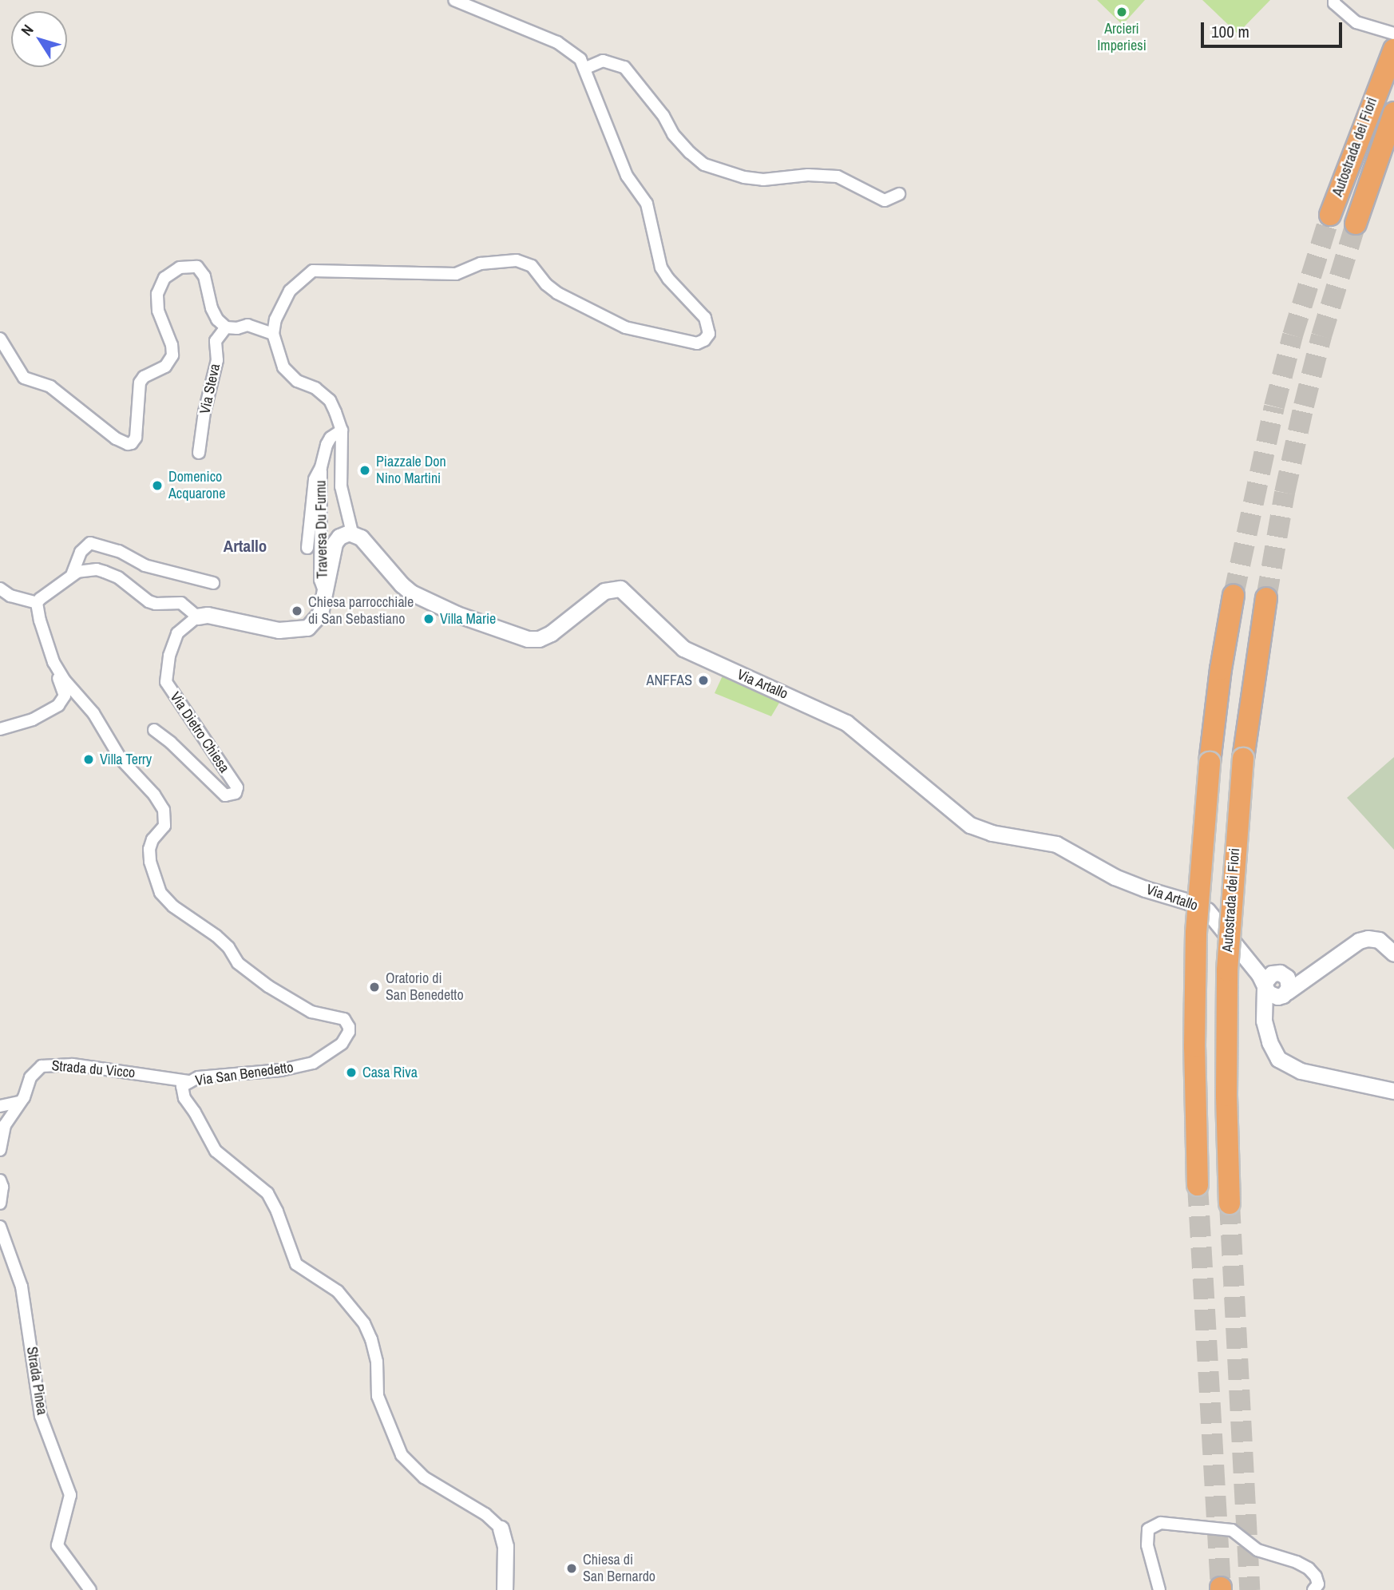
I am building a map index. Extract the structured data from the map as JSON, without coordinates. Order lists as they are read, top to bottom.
{
  "streets": {
    "highway": ["Autostrada dei Fiori"],
    "street": [
      "Via Steva",
      "Traversa Du Furnu",
      "Via Artallo",
      "Via Dietro Chiesa",
      "Strada du Vicco",
      "Via San Benedetto",
      "Strada Pinea"
    ]
  },
  "crossings": [
    ["Strada du Vicco", "Via San Benedetto"]
  ],
  "districts": ["Artallo"],
  "places": [
    "Arcieri Imperiesi",
    "Piazzale Don Nino Martini",
    "Domenico Acquarone",
    "Chiesa parrocchiale di San Sebastiano",
    "Villa Marie",
    "ANFFAS",
    "Villa Terry",
    "Oratorio di San Benedetto",
    "Casa Riva",
    "Chiesa di San Bernardo"
  ],
  "scale_bar": "100 m",
  "north": "top left"
}
